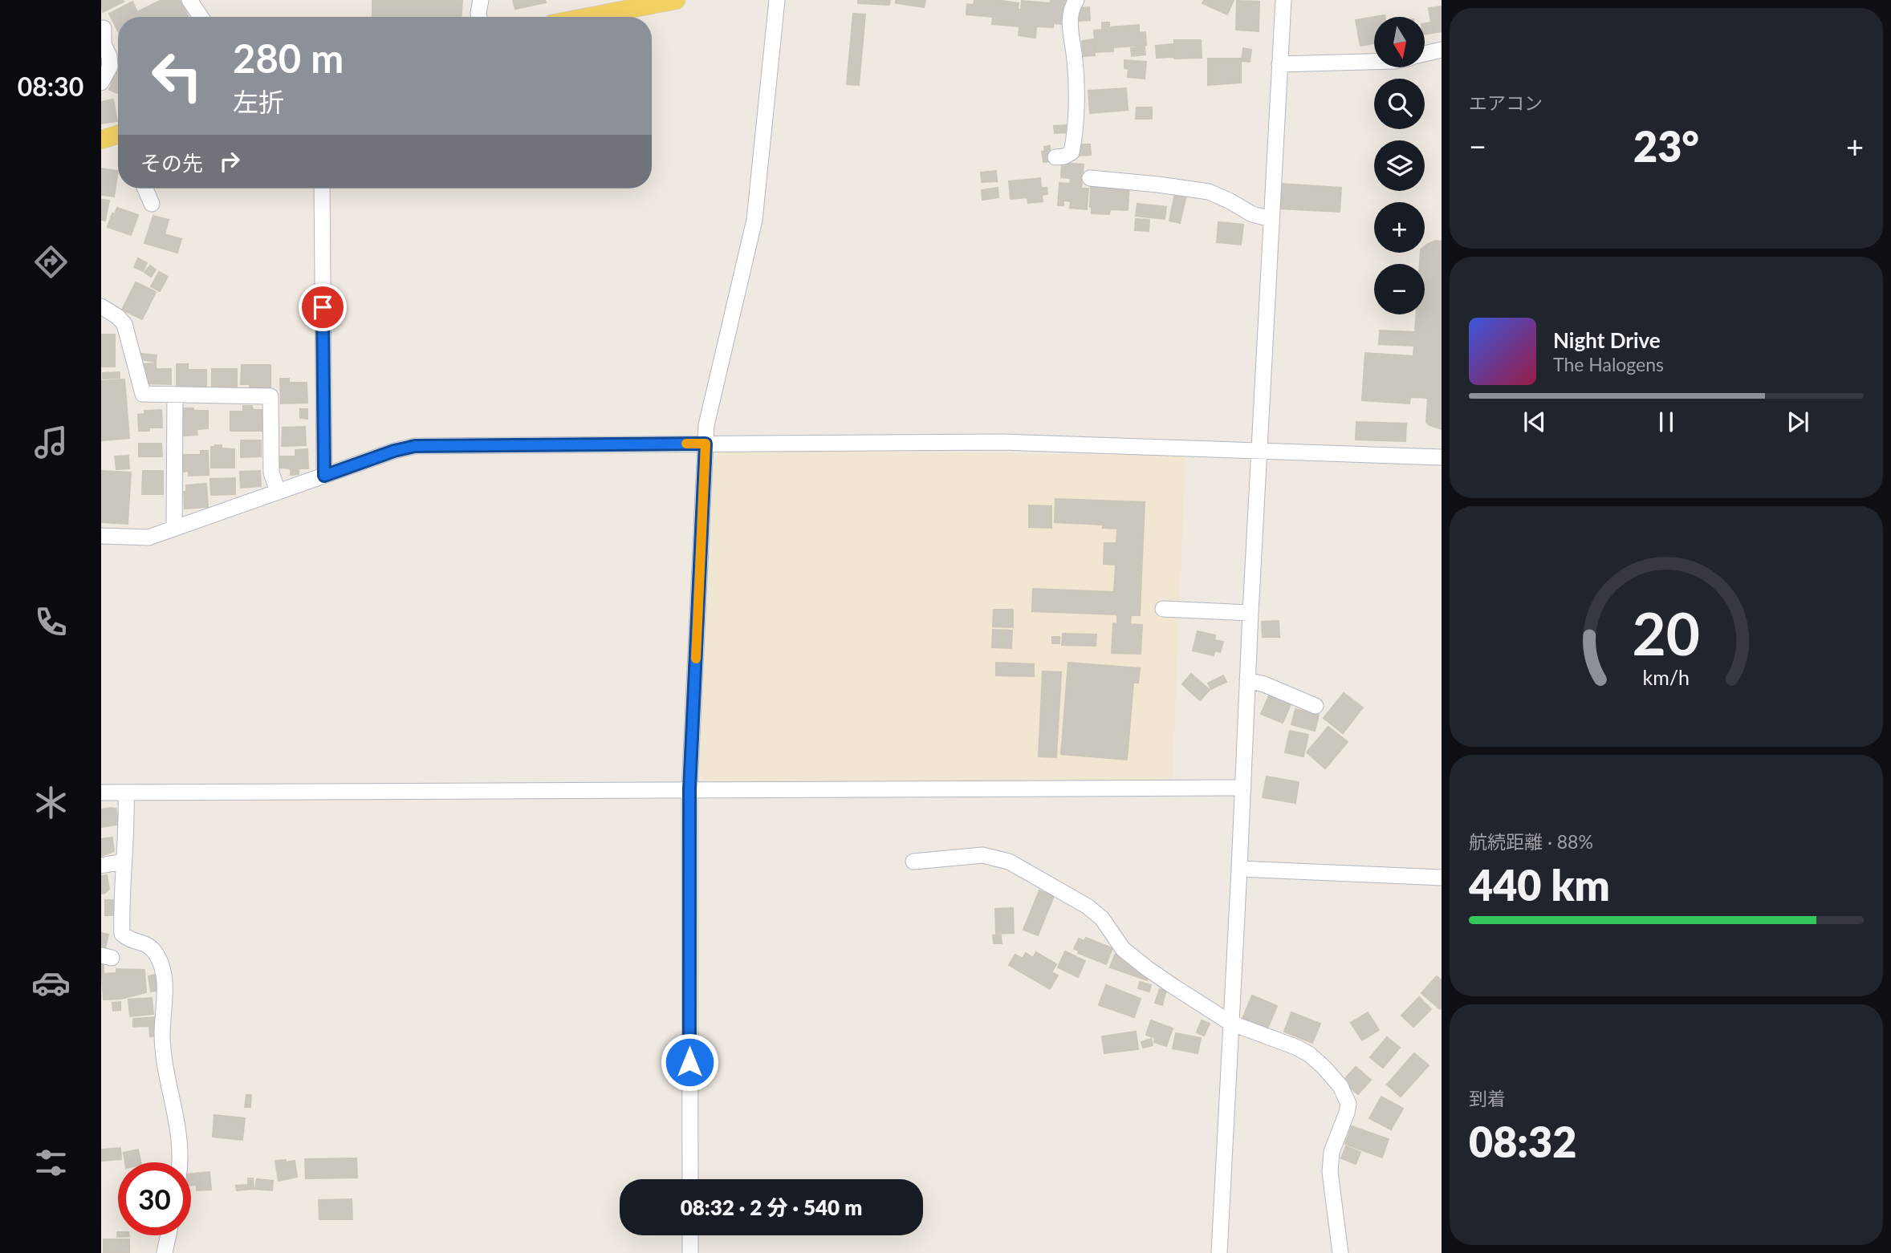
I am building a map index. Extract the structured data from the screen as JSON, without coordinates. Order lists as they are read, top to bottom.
{
  "north": "bottom",
  "page": {
    "tabs": "08:30",
    "tile": [
      "エアコン",
      ["航続距離 · 88%", "440 km"],
      ["到着", "08:32"]
    ],
    "map_buttons": ["+", "−"],
    "turn": ["280 m", "左折"],
    "heat": ["−", "23°", "+"],
    "then": "その先",
    "song": ["Night Drive", "The Halogens"],
    "limit": "30",
    "trip": "08:32 · 2 分 · 540 m",
    "gauge": ["20", "km/h"]
  }
}
